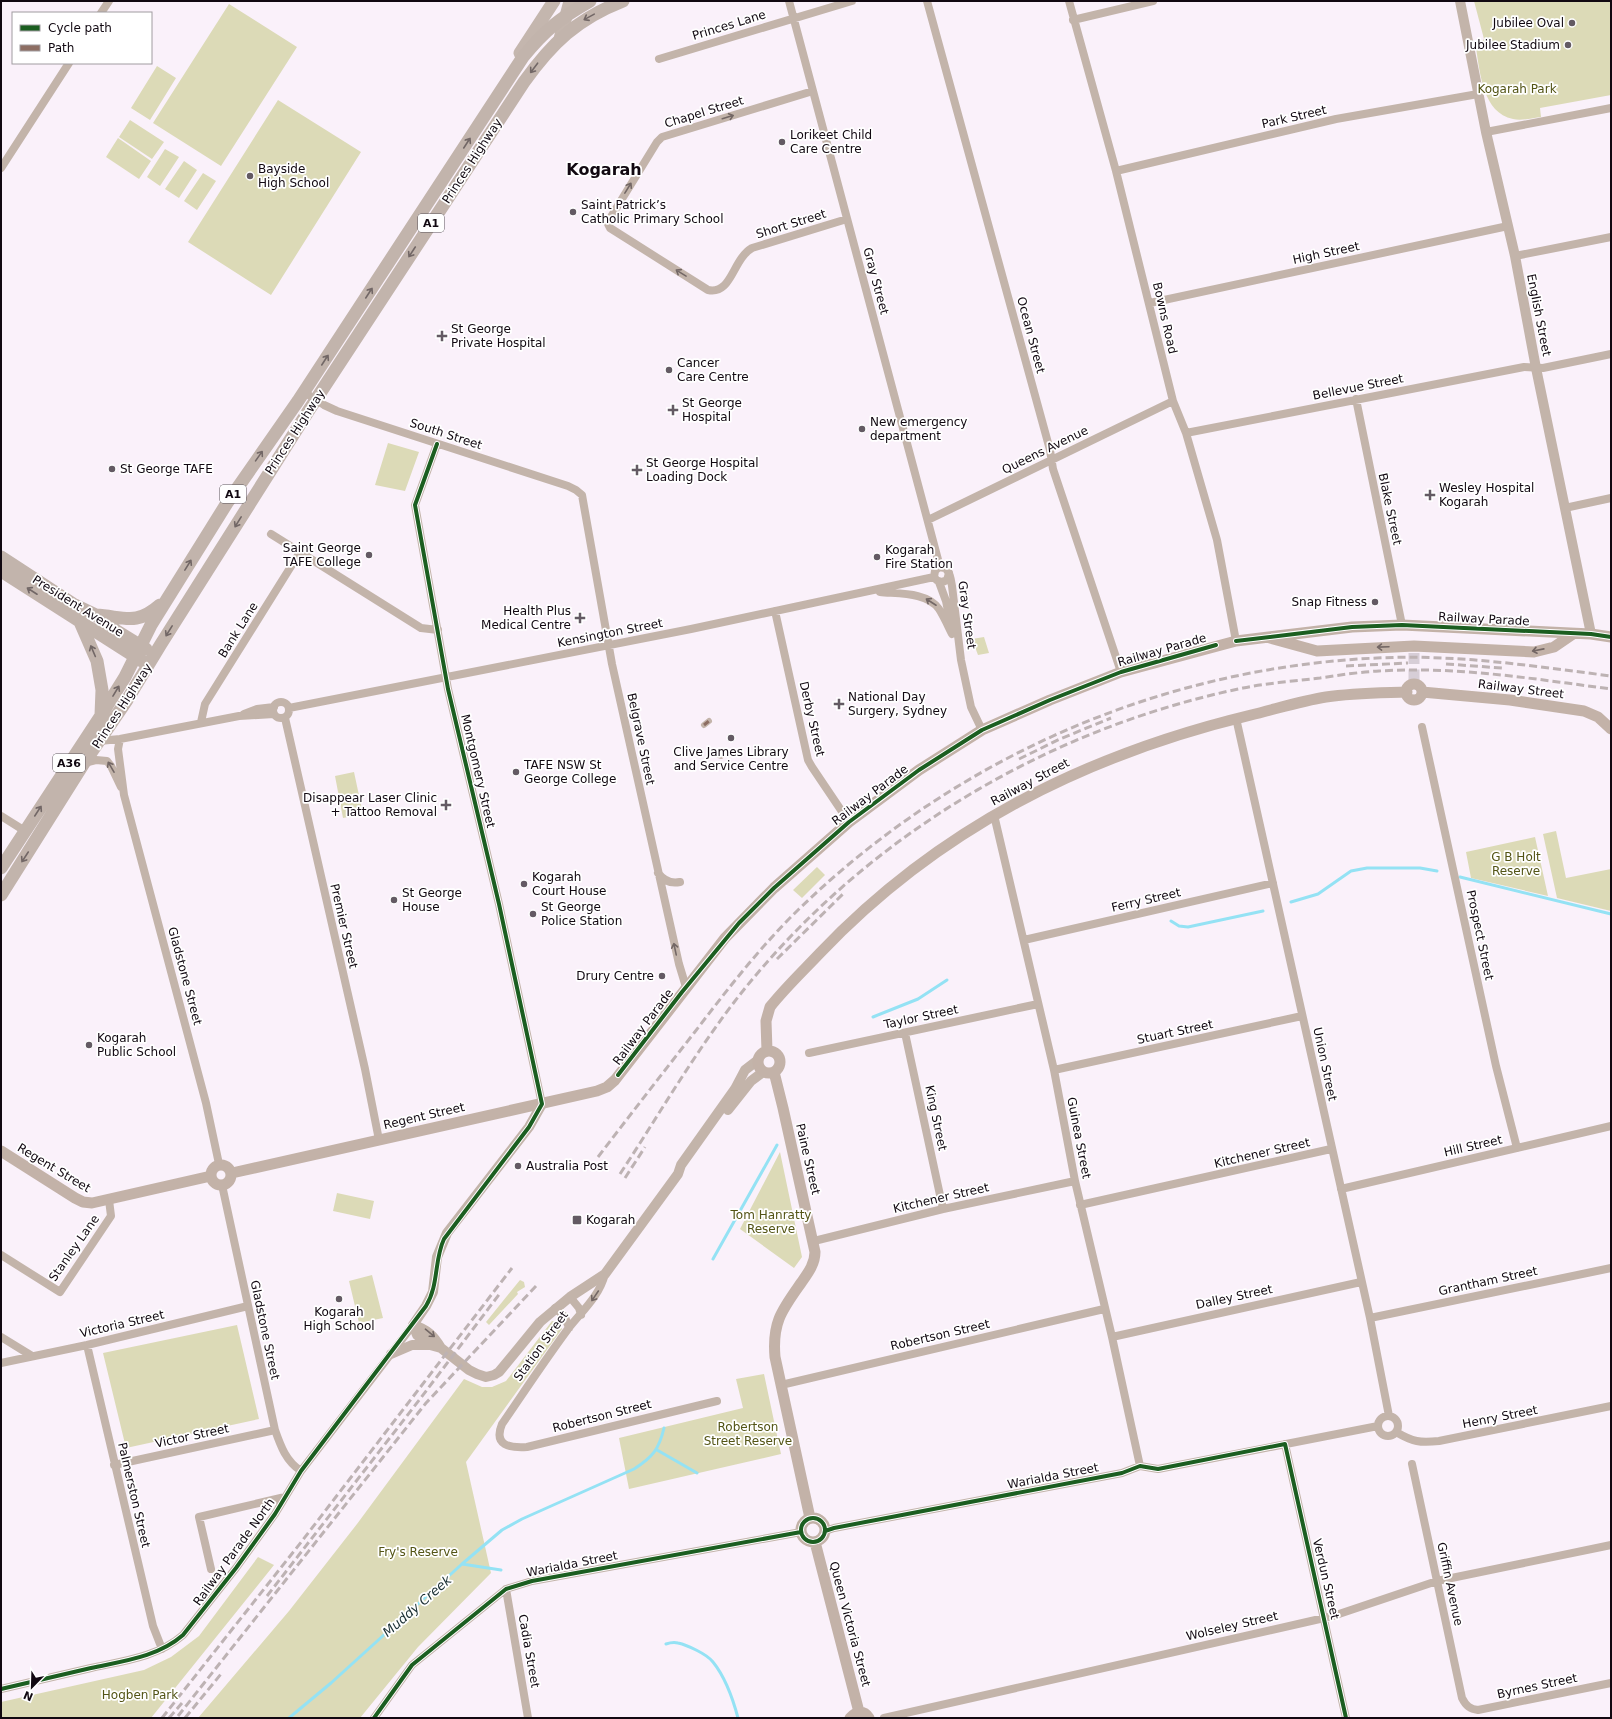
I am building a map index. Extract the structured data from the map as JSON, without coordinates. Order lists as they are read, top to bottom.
{
  "streets": {
    "highway": [
      "Princes Highway",
      "A1",
      "President Avenue",
      "A36"
    ],
    "main road": [
      "Railway Parade",
      "Railway Street",
      "Regent Street",
      "Paine Street",
      "Queen Victoria Street"
    ],
    "street": [
      "Princes Lane",
      "Chapel Street",
      "Park Street",
      "Short Street",
      "High Street",
      "Gray Street",
      "English Street",
      "Bowns Road",
      "Ocean Street",
      "Bellevue Street",
      "South Street",
      "Queens Avenue",
      "Blake Street",
      "Bank Lane",
      "Kensington Street",
      "Derby Street",
      "Belgrave Street",
      "Montgomery Street",
      "Ferry Street",
      "Premier Street",
      "Prospect Street",
      "Gladstone Street",
      "Taylor Street",
      "Stuart Street",
      "Union Street",
      "King Street",
      "Guinea Street",
      "Hill Street",
      "Kitchener Street",
      "Stanley Lane",
      "Grantham Street",
      "Dalley Street",
      "Victoria Street",
      "Robertson Street",
      "Station Street",
      "Henry Street",
      "Victor Street",
      "Warialda Street",
      "Palmerston Street",
      "Railway Parade North",
      "Verdun Street",
      "Griffin Avenue",
      "Wolseley Street",
      "Cadia Street",
      "Byrnes Street"
    ]
  },
  "crossings": [
    ["Princes Lane", "Gray Street"],
    ["Chapel Street", "Short Street"],
    ["Chapel Street", "Gray Street"],
    ["Park Street", "English Street"],
    ["Park Street", "Bowns Road"],
    ["Princes Highway", "A1"],
    ["Princes Highway", "South Street"],
    ["Princes Highway", "President Avenue"],
    ["Princes Highway", "Gladstone Street"],
    ["A1", "President Avenue"],
    ["Short Street", "Gray Street"],
    ["High Street", "English Street"],
    ["High Street", "Bowns Road"],
    ["Gray Street", "Queens Avenue"],
    ["Gray Street", "Railway Parade"],
    ["Gray Street", "Kensington Street"],
    ["English Street", "Bellevue Street"],
    ["English Street", "Railway Parade"],
    ["Bowns Road", "Bellevue Street"],
    ["Bowns Road", "Queens Avenue"],
    ["Bowns Road", "Railway Parade"],
    ["Ocean Street", "Queens Avenue"],
    ["Ocean Street", "Railway Parade"],
    ["Bellevue Street", "Blake Street"],
    ["South Street", "Belgrave Street"],
    ["South Street", "Montgomery Street"],
    ["Blake Street", "Railway Parade"],
    ["Railway Parade", "Derby Street"],
    ["Railway Parade", "Belgrave Street"],
    ["Railway Parade", "Regent Street"],
    ["Kensington Street", "Derby Street"],
    ["Kensington Street", "Belgrave Street"],
    ["Kensington Street", "Montgomery Street"],
    ["Kensington Street", "Premier Street"],
    ["Railway Street", "Union Street"],
    ["Railway Street", "Guinea Street"],
    ["Railway Street", "Paine Street"],
    ["Railway Street", "Station Street"],
    ["Montgomery Street", "Regent Street"],
    ["Ferry Street", "Union Street"],
    ["Ferry Street", "Guinea Street"],
    ["Premier Street", "Regent Street"],
    ["Prospect Street", "Hill Street"],
    ["Gladstone Street", "Regent Street"],
    ["Gladstone Street", "Victoria Street"],
    ["Gladstone Street", "Victor Street"],
    ["Gladstone Street", "Railway Parade North"],
    ["Taylor Street", "King Street"],
    ["Taylor Street", "Guinea Street"],
    ["Stuart Street", "Union Street"],
    ["Stuart Street", "Guinea Street"],
    ["Union Street", "Hill Street"],
    ["Union Street", "Kitchener Street"],
    ["Union Street", "Grantham Street"],
    ["Union Street", "Dalley Street"],
    ["Union Street", "Henry Street"],
    ["Union Street", "Warialda Street"],
    ["Regent Street", "Stanley Lane"],
    ["King Street", "Kitchener Street"],
    ["Guinea Street", "Kitchener Street"],
    ["Guinea Street", "Dalley Street"],
    ["Guinea Street", "Robertson Street"],
    ["Guinea Street", "Warialda Street"],
    ["Kitchener Street", "Paine Street"],
    ["Paine Street", "Robertson Street"],
    ["Paine Street", "Station Street"],
    ["Victoria Street", "Palmerston Street"],
    ["Robertson Street", "Station Street"],
    ["Station Street", "Railway Parade North"],
    ["Henry Street", "Warialda Street"],
    ["Victor Street", "Palmerston Street"],
    ["Warialda Street", "Verdun Street"],
    ["Warialda Street", "Queen Victoria Street"],
    ["Warialda Street", "Cadia Street"],
    ["Palmerston Street", "Railway Parade North"],
    ["Verdun Street", "Wolseley Street"],
    ["Griffin Avenue", "Wolseley Street"],
    ["Griffin Avenue", "Byrnes Street"]
  ],
  "districts": ["Kogarah"],
  "water": ["Muddy Creek"],
  "parks": [
    "Kogarah Park",
    "G B Holt Reserve",
    "Tom Hanratty Reserve",
    "Robertson Street Reserve",
    "Fry's Reserve",
    "Hogben Park"
  ],
  "places": {
    "other": [
      "Jubilee Oval",
      "Jubilee Stadium",
      "Lorikeet Child Care Centre",
      "Bayside High School",
      "Saint Patrick’s Catholic Primary School",
      "Cancer Care Centre",
      "New emergency department",
      "St George TAFE",
      "Saint George TAFE College",
      "Kogarah Fire Station",
      "Snap Fitness",
      "Clive James Library and Service Centre",
      "TAFE NSW St George College",
      "Kogarah Court House",
      "St George House",
      "St George Police Station",
      "Drury Centre",
      "Kogarah Public School",
      "Australia Post",
      "Kogarah High School"
    ],
    "health": [
      "St George Private Hospital",
      "St George Hospital",
      "St George Hospital Loading Dock",
      "Wesley Hospital Kogarah",
      "Health Plus Medical Centre",
      "National Day Surgery, Sydney",
      "Disappear Laser Clinic + Tattoo Removal"
    ],
    "transit": ["Kogarah"]
  },
  "legend": ["Cycle path", "Path"],
  "north": "bottom left"
}
